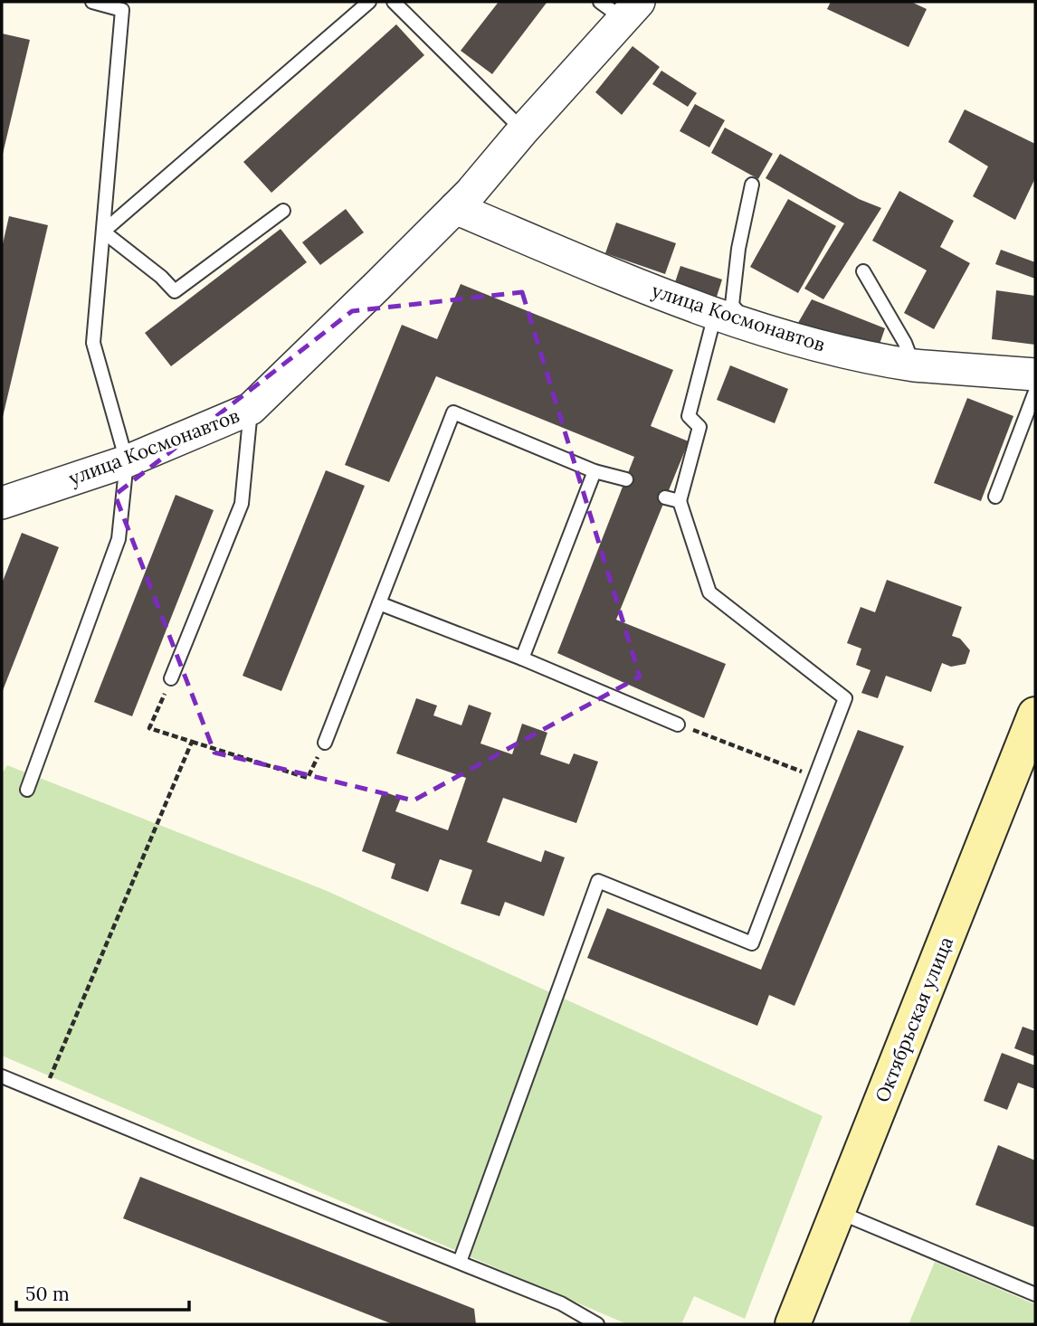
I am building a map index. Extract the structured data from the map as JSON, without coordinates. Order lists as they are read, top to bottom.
{
  "streets": {
    "main road": ["Октябрьская улица"],
    "street": ["улица Космонавтов"]
  },
  "scale_bar": "50 m"
}
